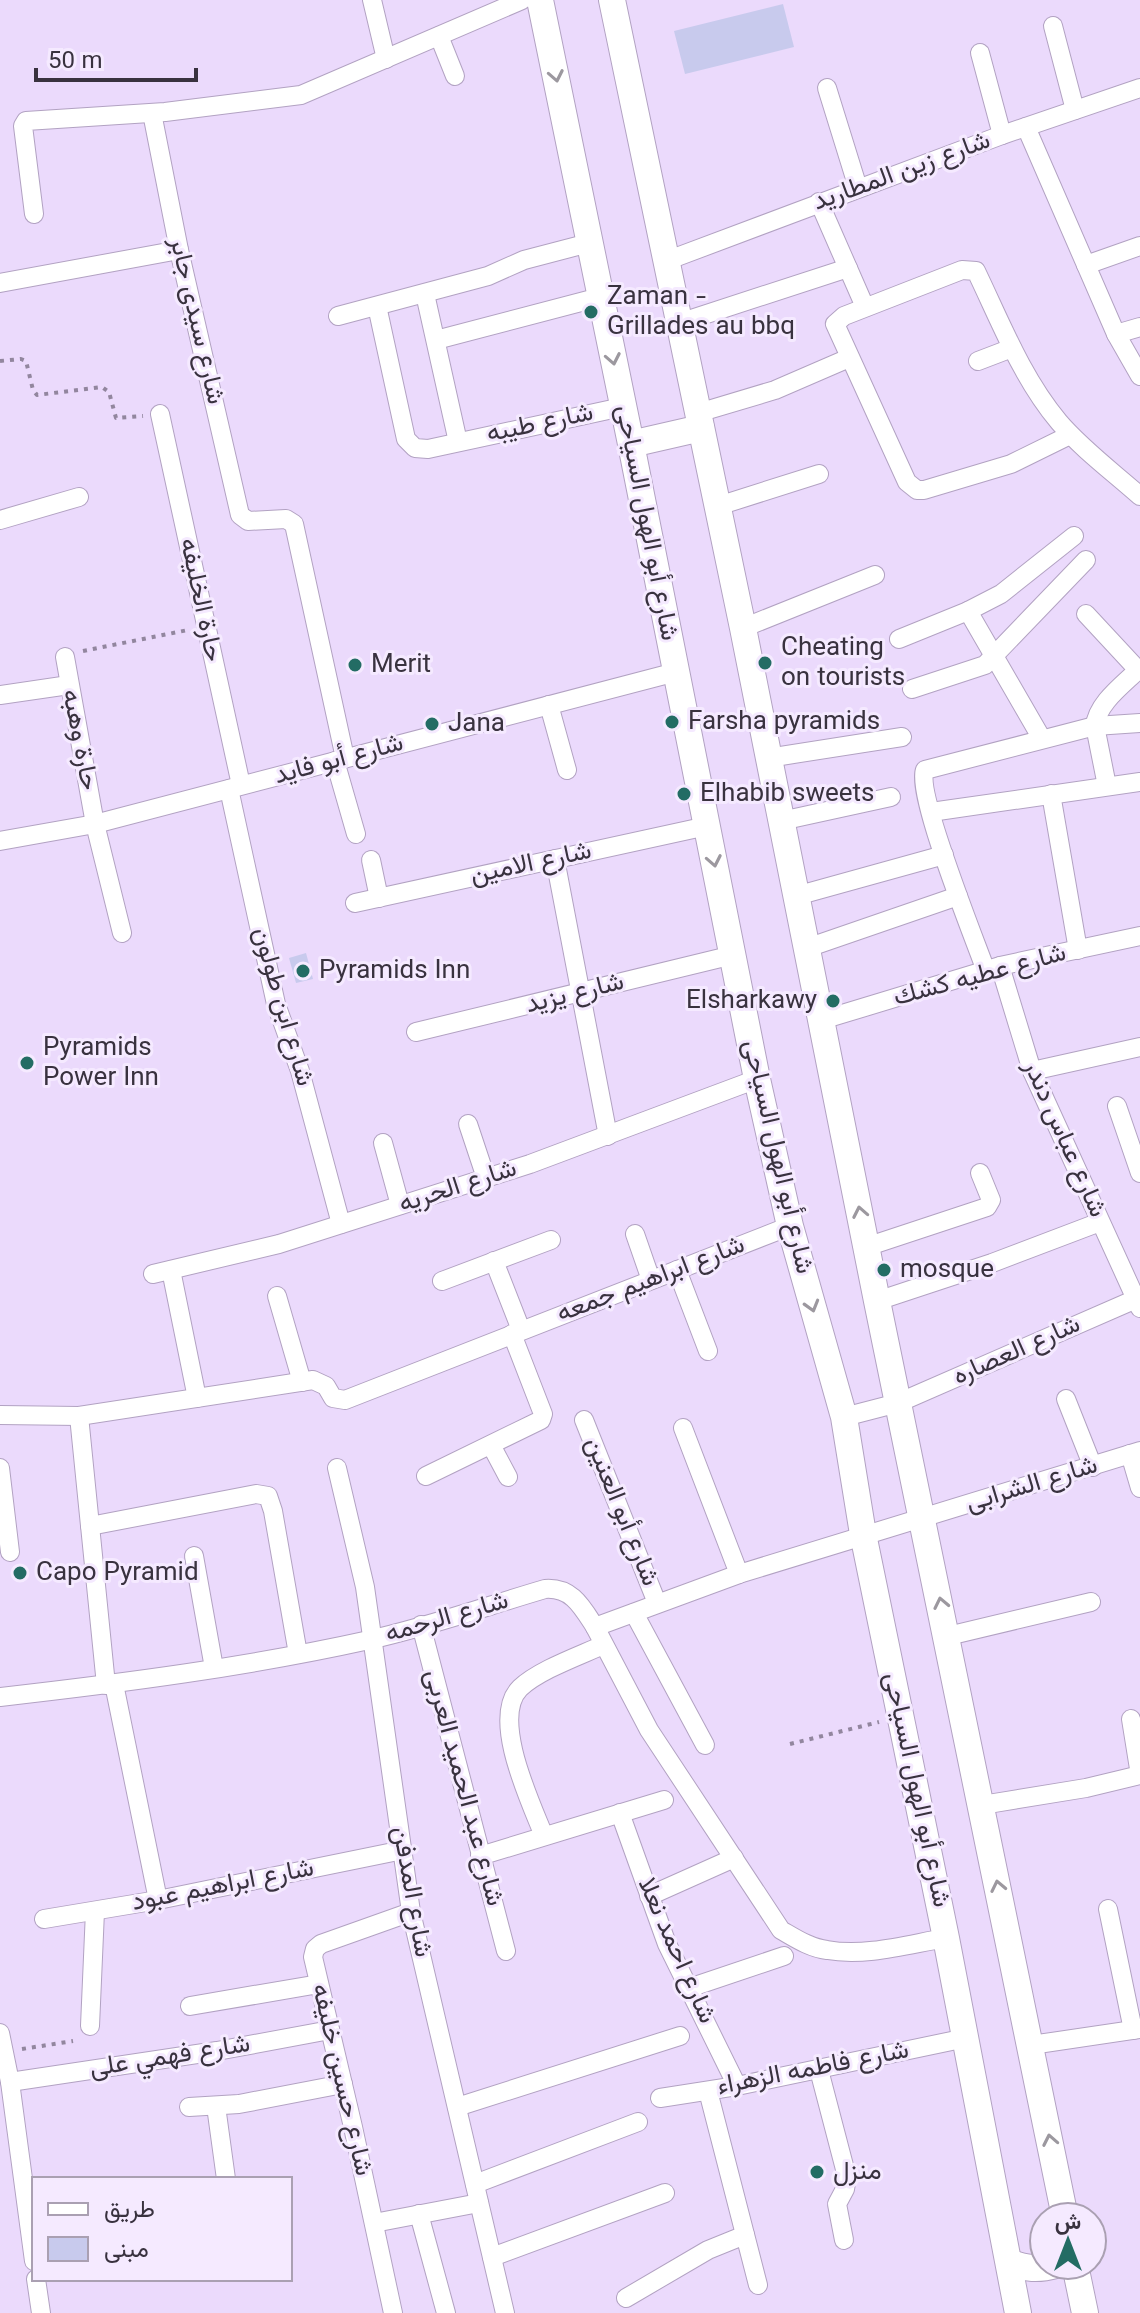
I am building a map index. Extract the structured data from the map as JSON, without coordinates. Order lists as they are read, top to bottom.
{
  "streets": {
    "main road": ["شارع أبو الهول السياحى"],
    "street": [
      "شارع زين المطاريد",
      "شارع سيدى جابر",
      "شارع طيبه",
      "حارة الخليفه",
      "حارة وهبه",
      "شارع أبو فايد",
      "شارع الامين",
      "شارع عطيه كشك",
      "شارع يزيد",
      "شارع ابن طولون",
      "شارع عباس دندر",
      "شارع الحريه",
      "شارع ابراهيم جمعه",
      "شارع العصاره",
      "شارع الشرابى",
      "شارع أبو العنين",
      "شارع الرحمه",
      "شارع عبد الحميد العربى",
      "شارع ابراهيم عبود",
      "شارع المدفن",
      "شارع احمد نعلا",
      "شارع فهمي على",
      "شارع فاطمه الزهراء",
      "شارع حسين خليفه"
    ]
  },
  "crossings": [
    ["شارع سيدى جابر", "شارع أبو فايد"],
    ["شارع طيبه", "شارع أبو الهول السياحى"],
    ["شارع أبو الهول السياحى", "شارع أبو فايد"],
    ["شارع أبو الهول السياحى", "شارع الامين"],
    ["شارع أبو الهول السياحى", "شارع يزيد"],
    ["شارع أبو الهول السياحى", "شارع الحريه"],
    ["شارع أبو الهول السياحى", "شارع ابراهيم جمعه"],
    ["شارع أبو الهول السياحى", "شارع العصاره"],
    ["شارع أبو الهول السياحى", "شارع الشرابى"],
    ["شارع أبو الهول السياحى", "شارع الرحمه"],
    ["شارع أبو الهول السياحى", "شارع فاطمه الزهراء"],
    ["حارة الخليفه", "شارع أبو فايد"],
    ["حارة الخليفه", "شارع ابن طولون"],
    ["حارة وهبه", "شارع أبو فايد"],
    ["شارع أبو فايد", "شارع ابن طولون"],
    ["شارع عطيه كشك", "شارع عباس دندر"],
    ["شارع ابن طولون", "شارع الحريه"],
    ["شارع عباس دندر", "شارع العصاره"],
    ["شارع الرحمه", "شارع عبد الحميد العربى"],
    ["شارع الرحمه", "شارع المدفن"],
    ["شارع ابراهيم عبود", "شارع المدفن"],
    ["شارع المدفن", "شارع حسين خليفه"],
    ["شارع احمد نعلا", "شارع فاطمه الزهراء"],
    ["شارع فهمي على", "شارع حسين خليفه"]
  ],
  "places": [
    "Zaman - Grillades au bbq",
    "Cheating on tourists",
    "Merit",
    "Farsha pyramids",
    "Jana",
    "Elhabib sweets",
    "Pyramids Inn",
    "Elsharkawy",
    "Pyramids Power Inn",
    "mosque",
    "Capo Pyramid",
    "منزل"
  ],
  "legend": ["طريق", "مبنى"],
  "scale_bar": "50 m",
  "north": "top"
}
